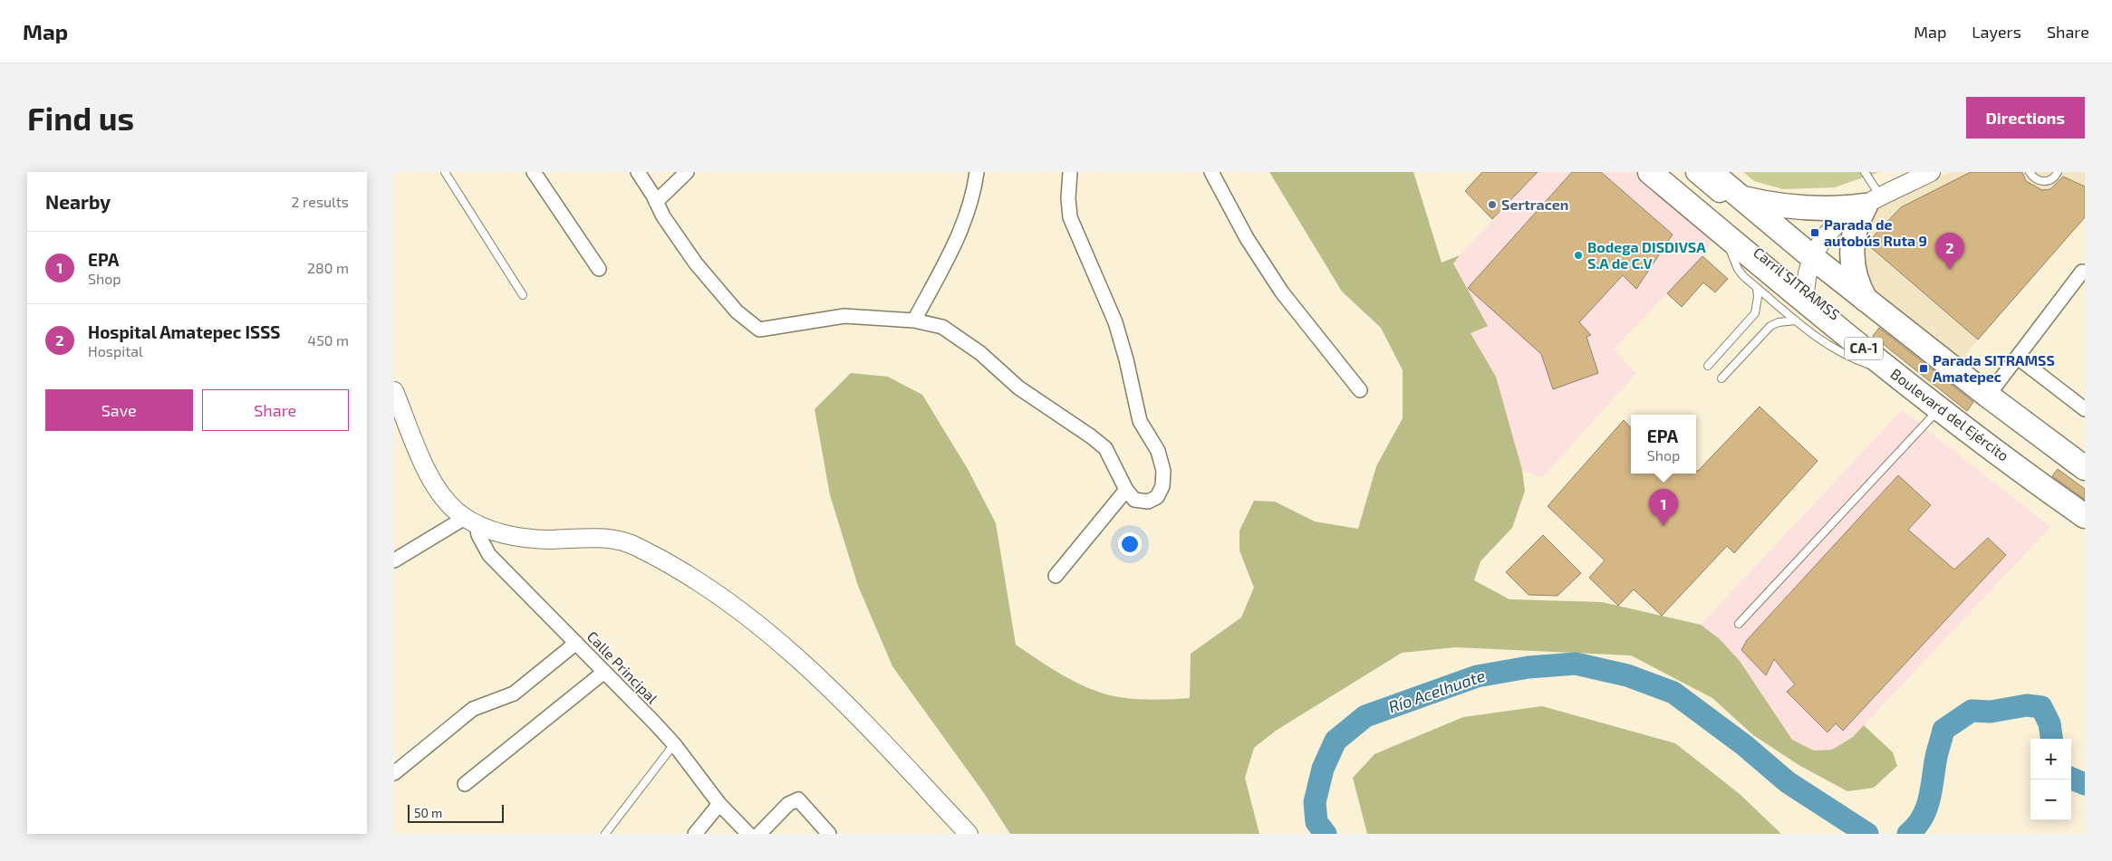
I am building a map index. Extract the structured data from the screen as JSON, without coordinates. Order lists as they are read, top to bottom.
{
  "streets": {
    "highway": ["CA-1", "Boulevard del Ejército"],
    "main road": ["Carril SITRAMSS"],
    "street": ["Calle Principal"]
  },
  "crossings": [
    ["Carril SITRAMSS", "CA-1"],
    ["Carril SITRAMSS", "Boulevard del Ejército"]
  ],
  "water": ["Río Acelhuate"],
  "places": {
    "other": ["Sertracen", "Bodega DISDIVSA S.A de C.V"],
    "transit": ["Parada de autobús Ruta 9", "Parada SITRAMSS Amatepec"]
  },
  "scale_bar": "50 m",
  "page": {
    "header": "Map",
    "nav": ["Map", "Layers", "Share"],
    "buttons": [
      "Directions",
      ["Save", "Share"]
    ],
    "title": "Find us",
    "heading": ["Nearby", "2 results"],
    "list": [
      {
        "mark": "1",
        "name": "EPA",
        "note": "Shop",
        "value": "280 m"
      },
      {
        "mark": "2",
        "name": "Hospital Amatepec ISSS",
        "note": "Hospital",
        "value": "450 m"
      }
    ],
    "pins": ["2", "1"],
    "popup": ["EPA", "Shop"],
    "map_buttons": ["+", "−"],
    "scale": "50 m"
  }
}
